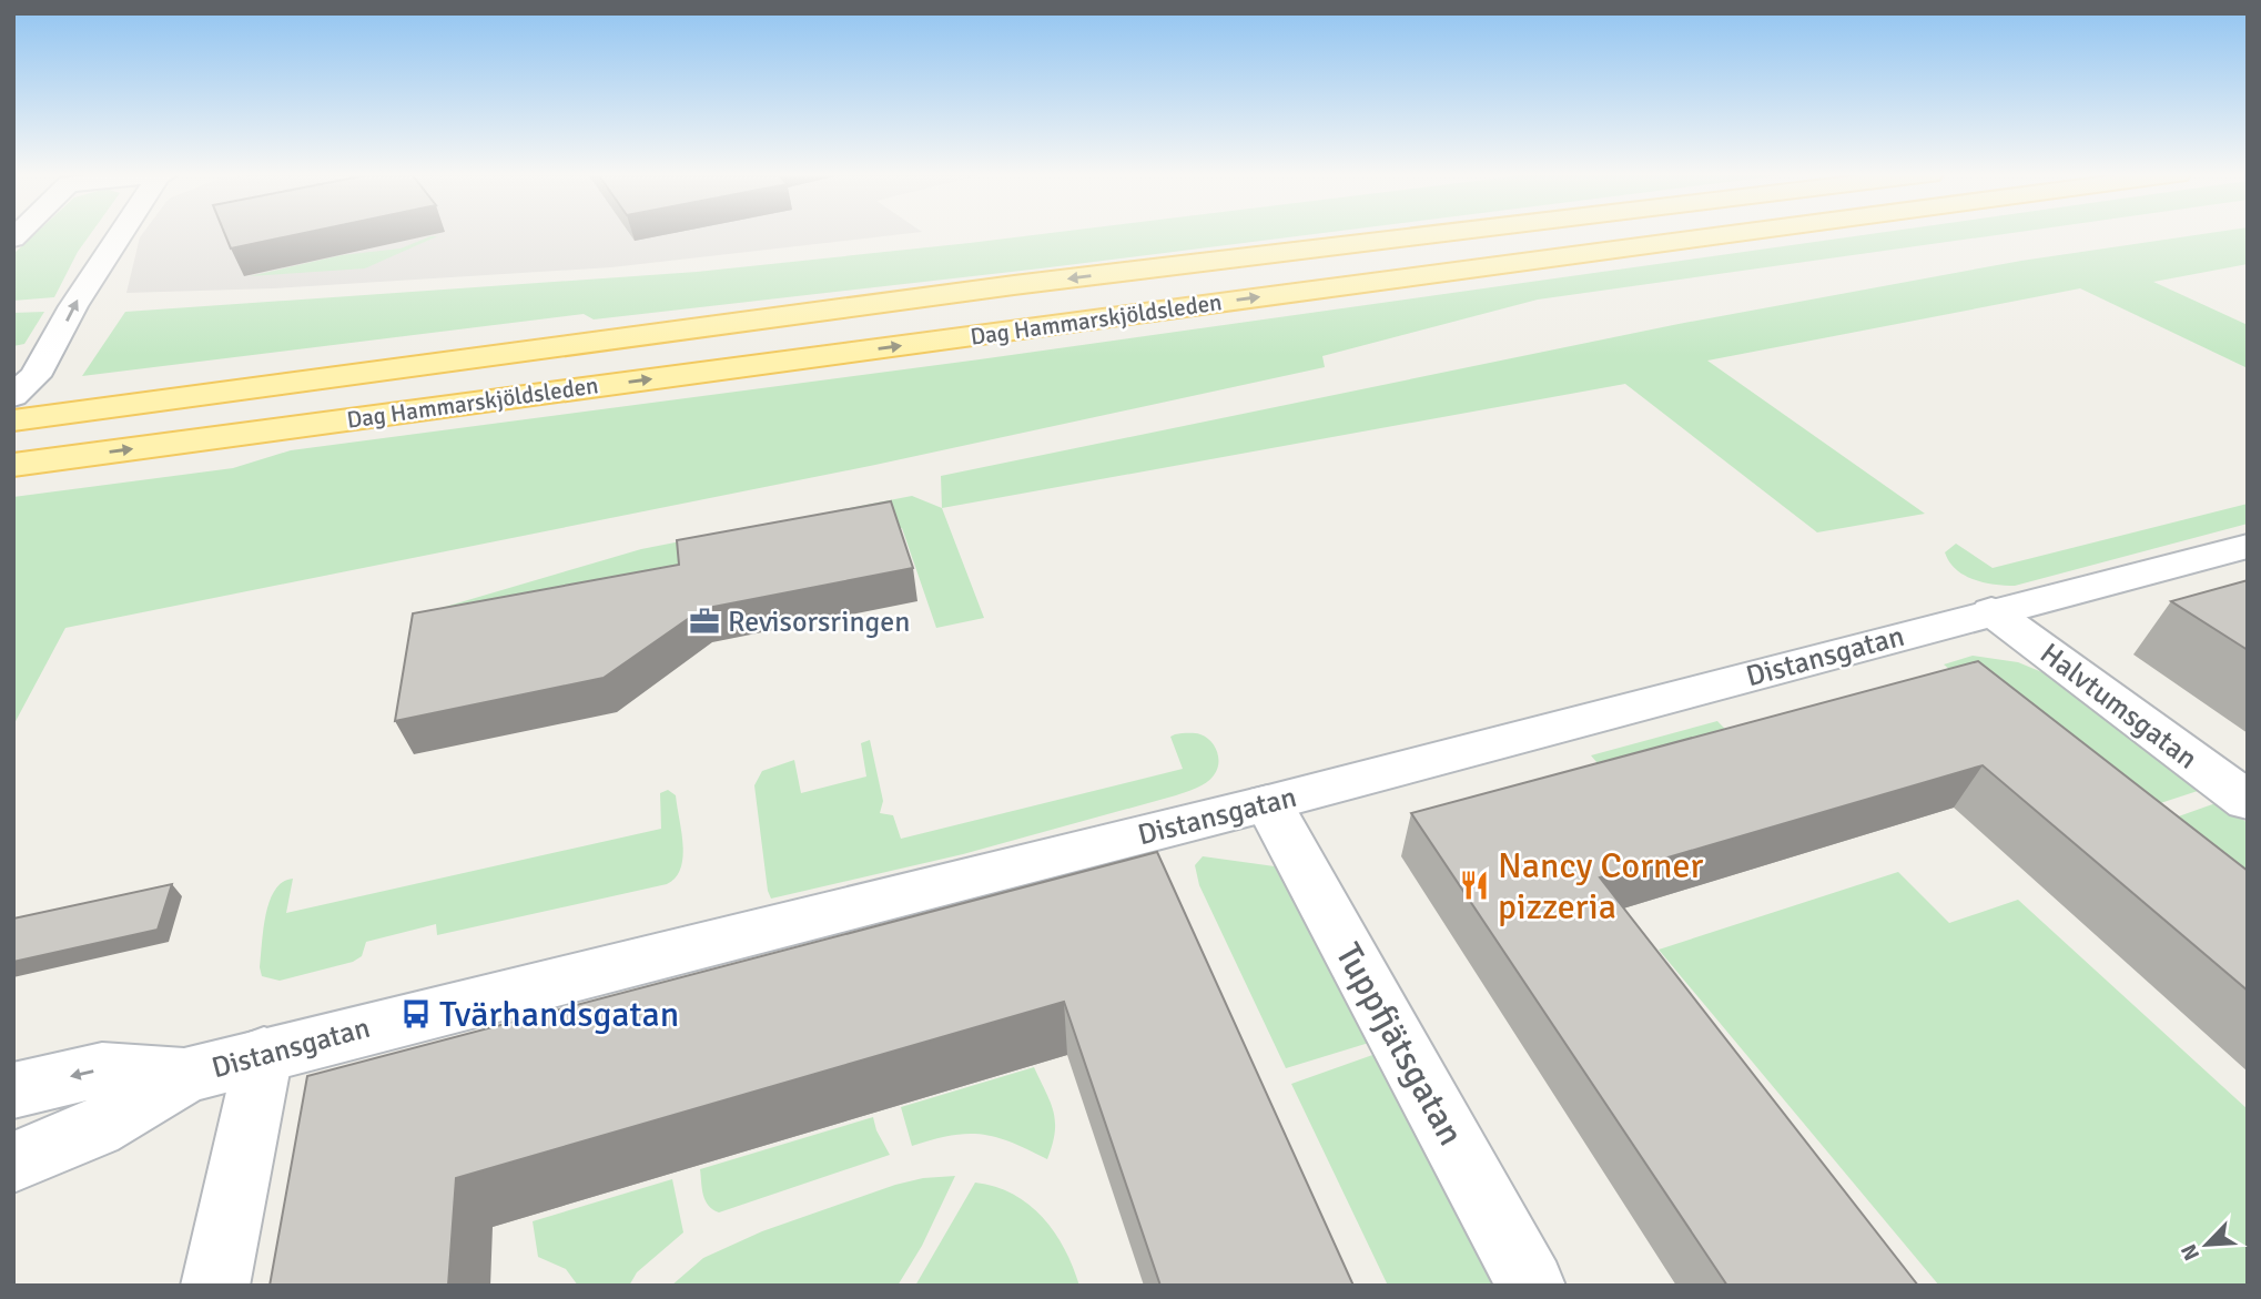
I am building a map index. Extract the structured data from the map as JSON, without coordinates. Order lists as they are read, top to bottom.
{
  "streets": {
    "main road": ["Dag Hammarskjöldsleden"],
    "street": ["Distansgatan", "Halvtumsgatan", "Tuppfjätsgatan"]
  },
  "crossings": [
    ["Distansgatan", "Halvtumsgatan"],
    ["Distansgatan", "Tuppfjätsgatan"]
  ],
  "places": {
    "office": ["Revisorsringen"],
    "restaurant": ["Nancy Corner pizzeria"],
    "bus stop": ["Tvärhandsgatan"]
  },
  "north": "bottom left"
}
